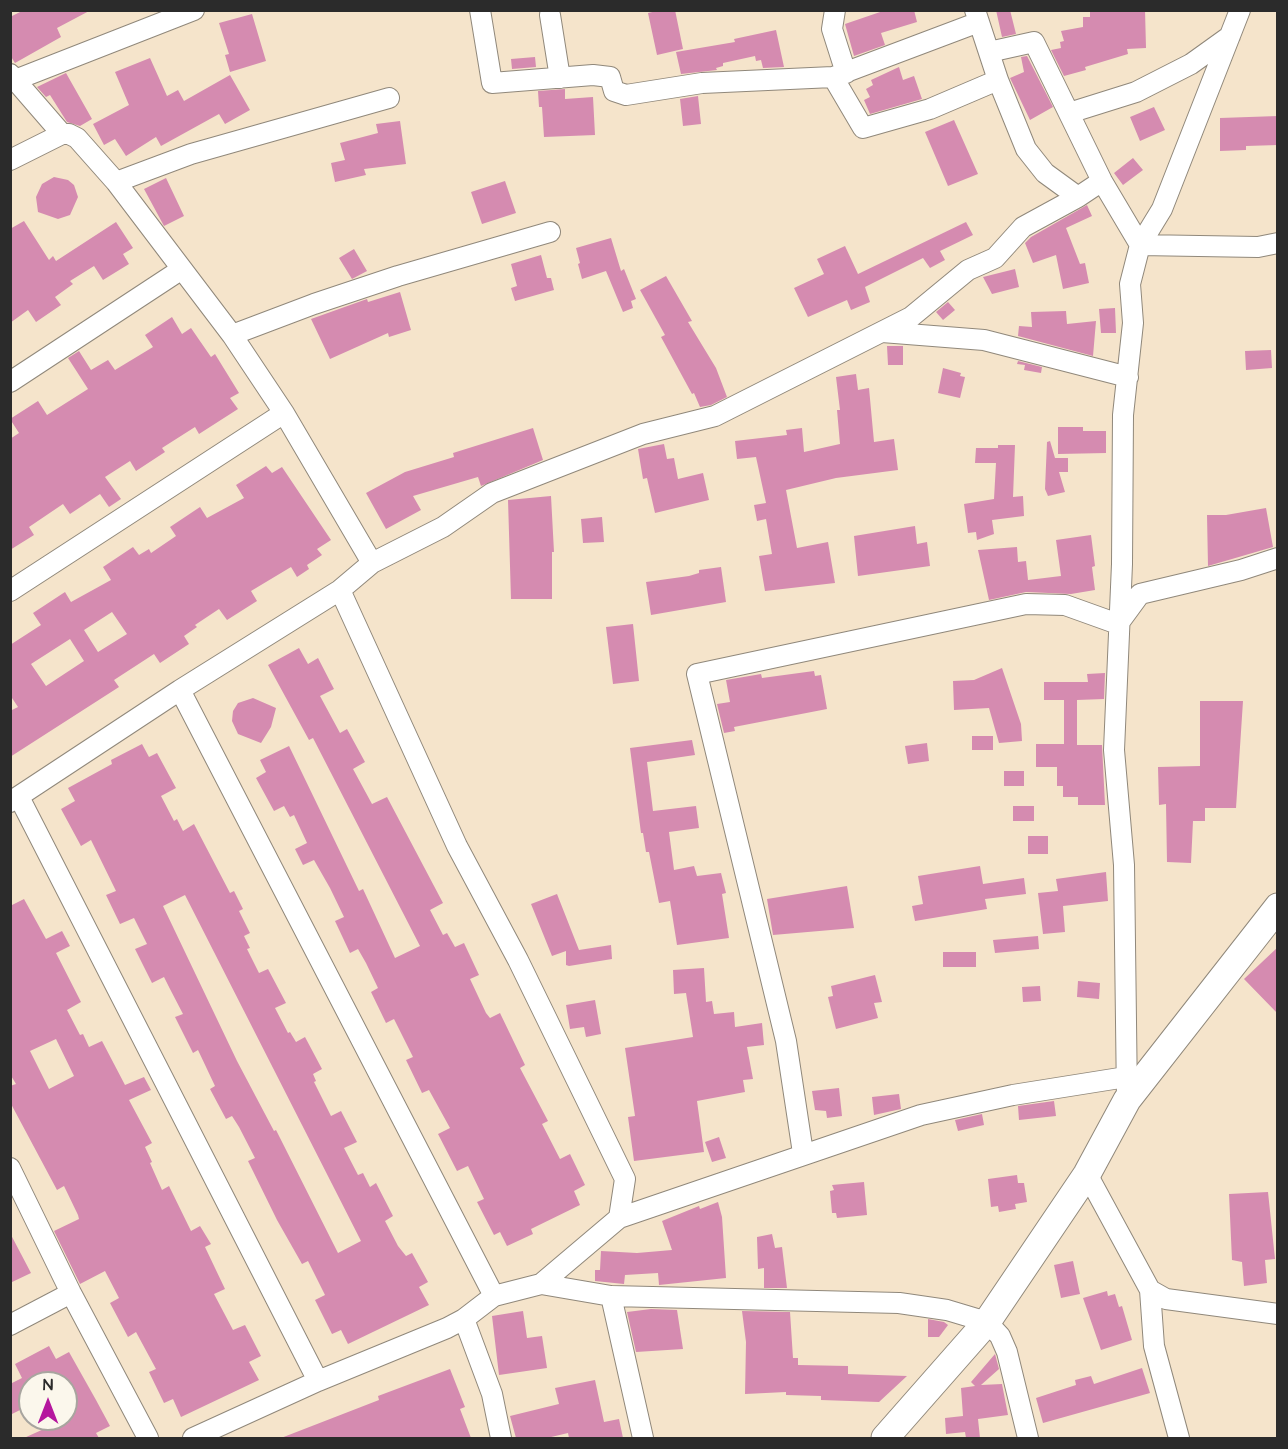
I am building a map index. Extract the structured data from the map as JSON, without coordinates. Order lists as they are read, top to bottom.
{
  "north": "top"
}
